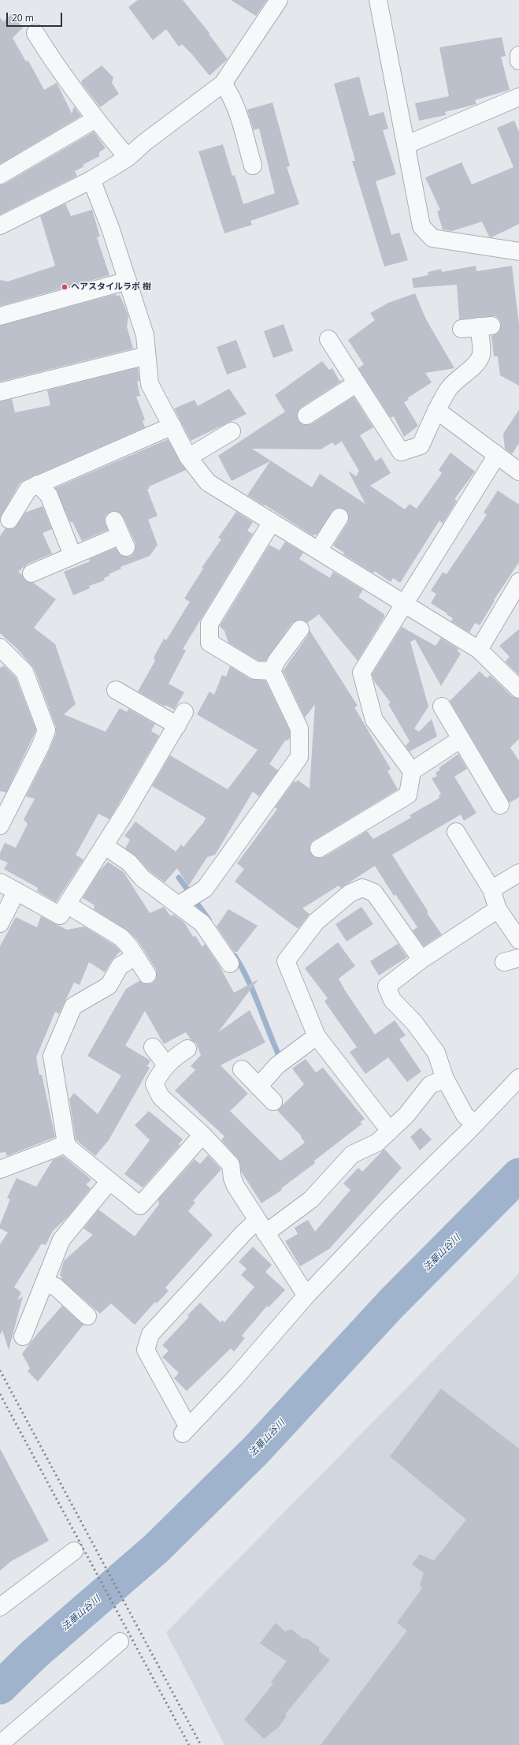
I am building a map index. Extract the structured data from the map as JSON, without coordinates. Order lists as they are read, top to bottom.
{
  "water": ["法華山谷川"],
  "places": ["ヘアスタイルラボ 樹"],
  "scale_bar": "20 m"
}
